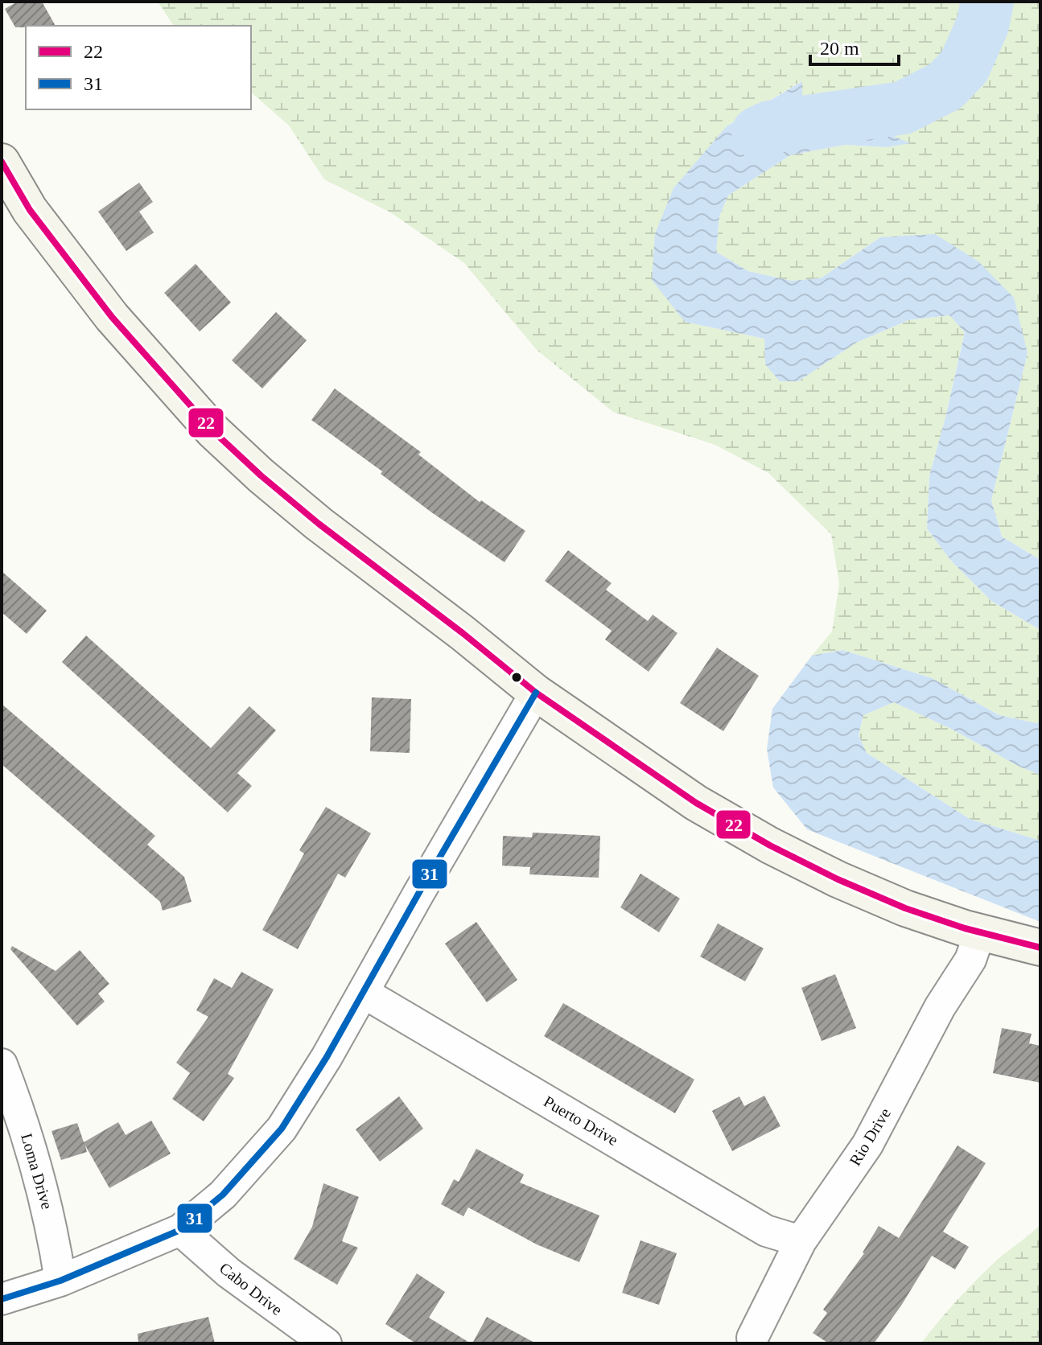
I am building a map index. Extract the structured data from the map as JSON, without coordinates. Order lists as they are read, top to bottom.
{
  "streets": {
    "street": [
      "Puerto Drive",
      "Rio Drive",
      "Loma Drive",
      "Cabo Drive"
    ]
  },
  "crossings": [
    ["Puerto Drive", "Rio Drive"]
  ],
  "lines": ["transit line 22", "transit line 31"],
  "legend": ["22", "31"],
  "scale_bar": "20 m"
}
